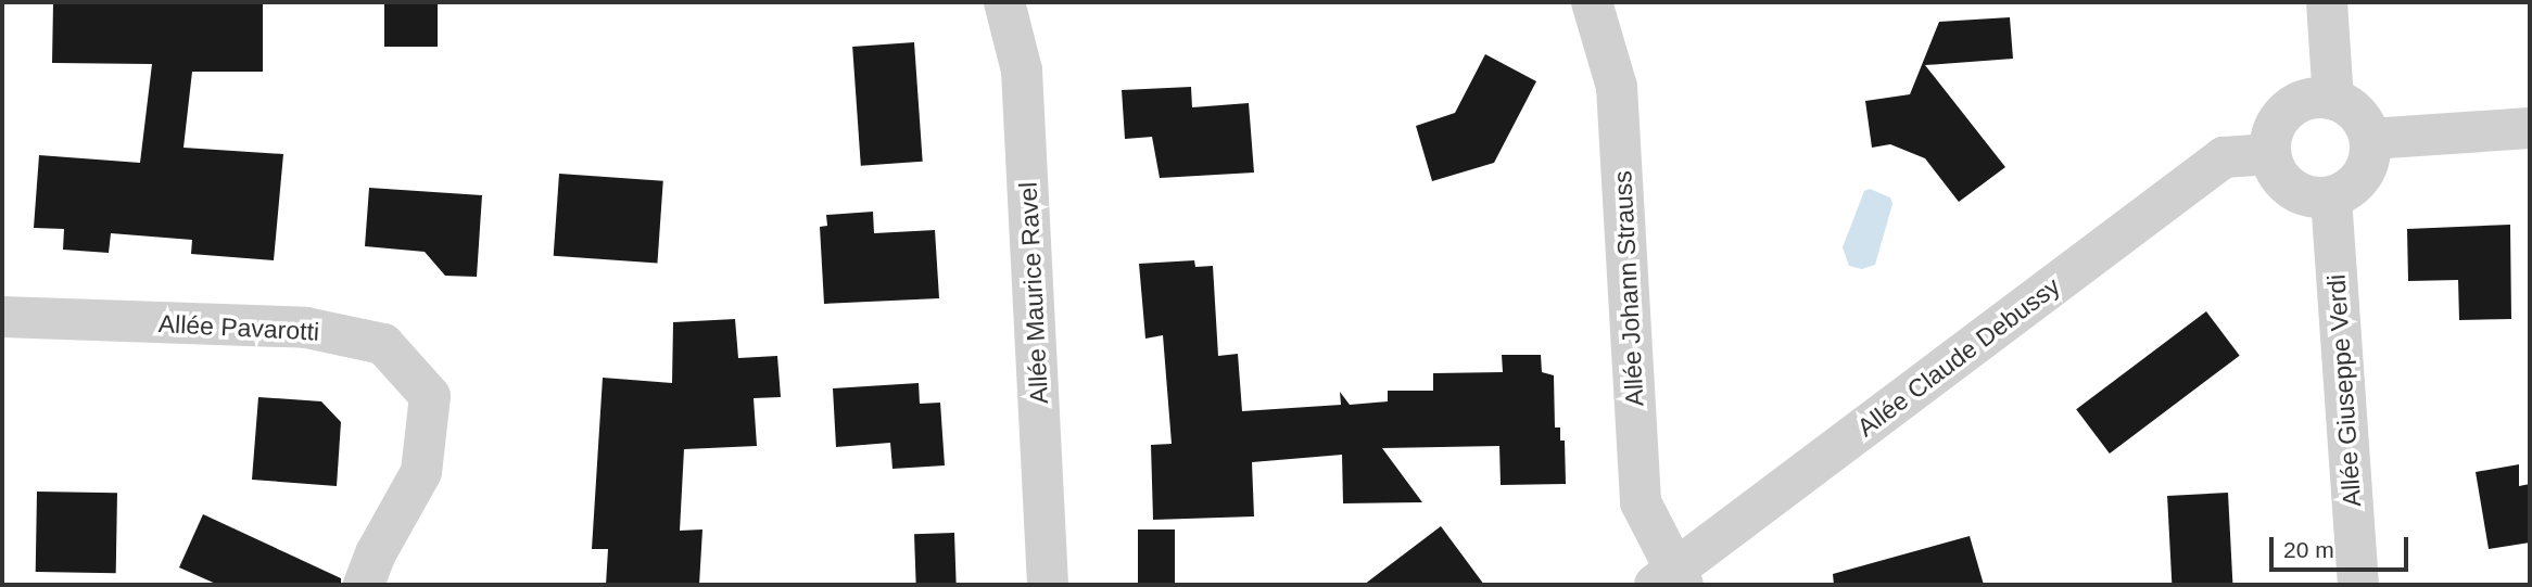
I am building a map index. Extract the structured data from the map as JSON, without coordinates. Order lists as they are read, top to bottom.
{
  "streets": {
    "street": [
      "Allée Johann Strauss",
      "Allée Maurice Ravel",
      "Allée Pavarotti",
      "Allée Claude Debussy",
      "Allée Giuseppe Verdi"
    ]
  },
  "crossings": [
    ["Allée Johann Strauss", "Allée Claude Debussy"],
    ["Allée Claude Debussy", "Allée Giuseppe Verdi"]
  ],
  "scale_bar": "20 m"
}
